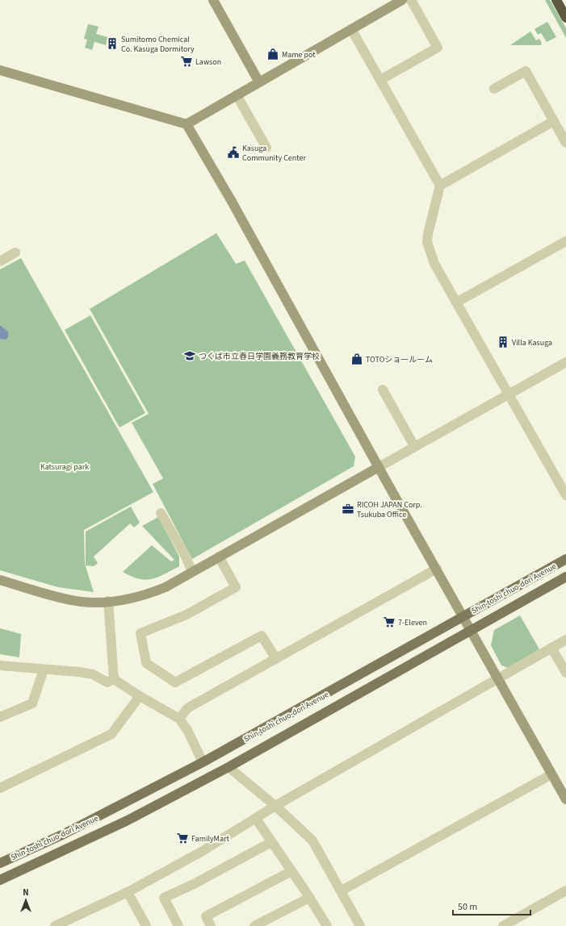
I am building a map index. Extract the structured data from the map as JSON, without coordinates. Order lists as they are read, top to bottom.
{
  "streets": {
    "main road": ["Shin-toshi chuo-dori Avenue"]
  },
  "parks": ["Katsuragi park"],
  "places": {
    "building": ["Sumitomo Chemical Co. Kasuga Dormitory", "Villa Kasuga"],
    "shop": ["Mame pot", "TOTOショールーム"],
    "supermarket": ["Lawson", "7-Eleven", "FamilyMart"],
    "public building": ["Kasuga Community Center"],
    "school or university": ["つくば市立春日学園義務教育学校"],
    "office": ["RICOH JAPAN Corp. Tsukuba Office"]
  },
  "scale_bar": "50 m",
  "north": "top"
}
